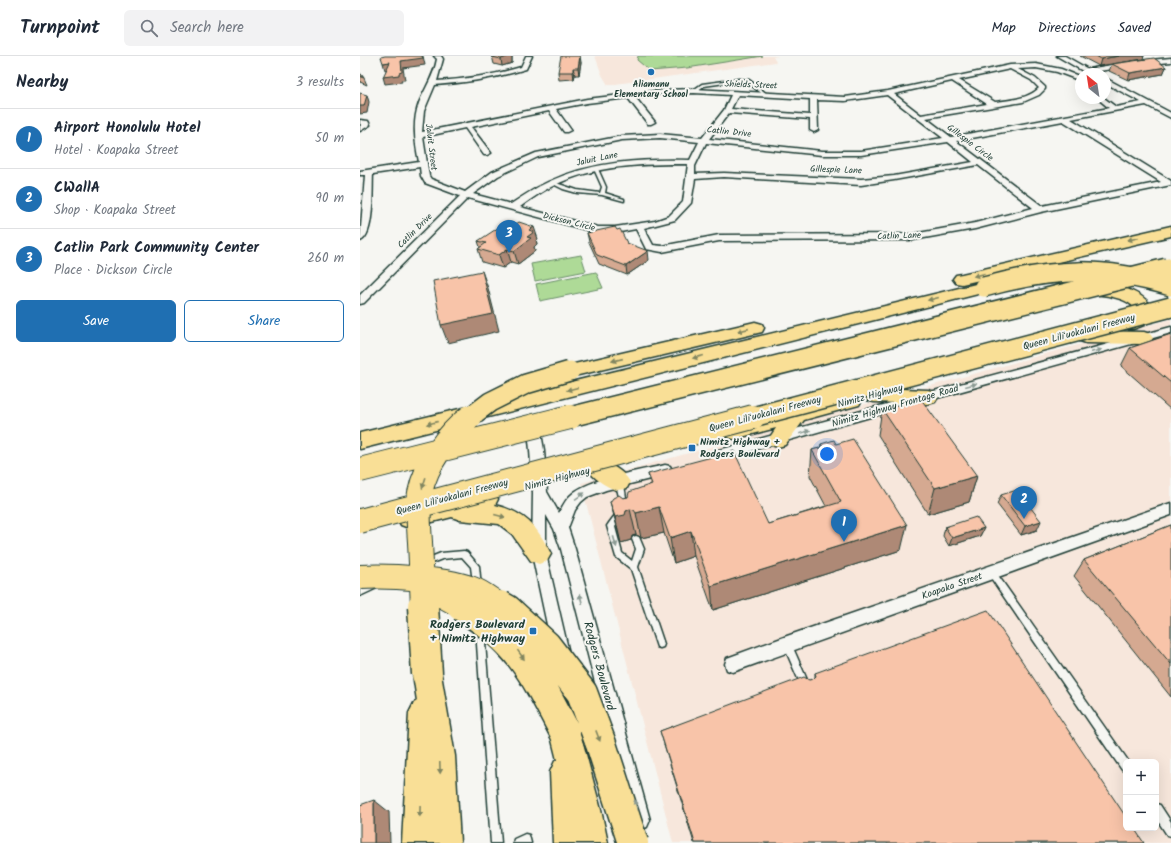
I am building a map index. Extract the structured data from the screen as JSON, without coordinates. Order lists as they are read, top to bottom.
{
  "streets": {
    "highway": ["Queen Liliʻuokalani Freeway"],
    "main road": ["Nimitz Highway"],
    "street": [
      "Shields Street",
      "Catlin Drive",
      "Gillespie Circle",
      "Jaluit Street",
      "Jaluit Lane",
      "Gillespie Lane",
      "Dickson Circle",
      "Catlin Lane",
      "Nimitz Highway Frontage Road",
      "Koapaka Street",
      "Rodgers Boulevard"
    ]
  },
  "crossings": [
    ["Shields Street", "Gillespie Circle"],
    ["Shields Street", "Jaluit Street"],
    ["Shields Street", "Dickson Circle"],
    ["Catlin Drive", "Gillespie Circle"],
    ["Catlin Drive", "Jaluit Street"],
    ["Catlin Drive", "Dickson Circle"],
    ["Catlin Drive", "Catlin Lane"],
    ["Gillespie Circle", "Gillespie Lane"],
    ["Gillespie Circle", "Catlin Lane"],
    ["Jaluit Street", "Dickson Circle"],
    ["Jaluit Lane", "Dickson Circle"],
    ["Gillespie Lane", "Dickson Circle"],
    ["Dickson Circle", "Catlin Lane"],
    ["Nimitz Highway", "Rodgers Boulevard"]
  ],
  "one_way": ["Nimitz Highway Frontage Road"],
  "places": {
    "other": ["Aliamanu Elementary School"],
    "transit": ["Nimitz Highway + Rodgers Boulevard", "Rodgers Boulevard + Nimitz Highway"]
  },
  "north": "top left",
  "page": {
    "header": "Turnpoint",
    "search": "Search here",
    "nav": ["Map", "Directions", "Saved"],
    "heading": ["Nearby", "3 results"],
    "list": [
      {
        "mark": "1",
        "name": "Airport Honolulu Hotel",
        "note": "Hotel · Koapaka Street",
        "value": "50 m"
      },
      {
        "mark": "2",
        "name": "CWallA",
        "note": "Shop · Koapaka Street",
        "value": "90 m"
      },
      {
        "mark": "3",
        "name": "Catlin Park Community Center",
        "note": "Place · Dickson Circle",
        "value": "260 m"
      }
    ],
    "pins": ["3", "2", "1"],
    "buttons": ["Save", "Share"],
    "map_buttons": ["+", "−"]
  }
}
